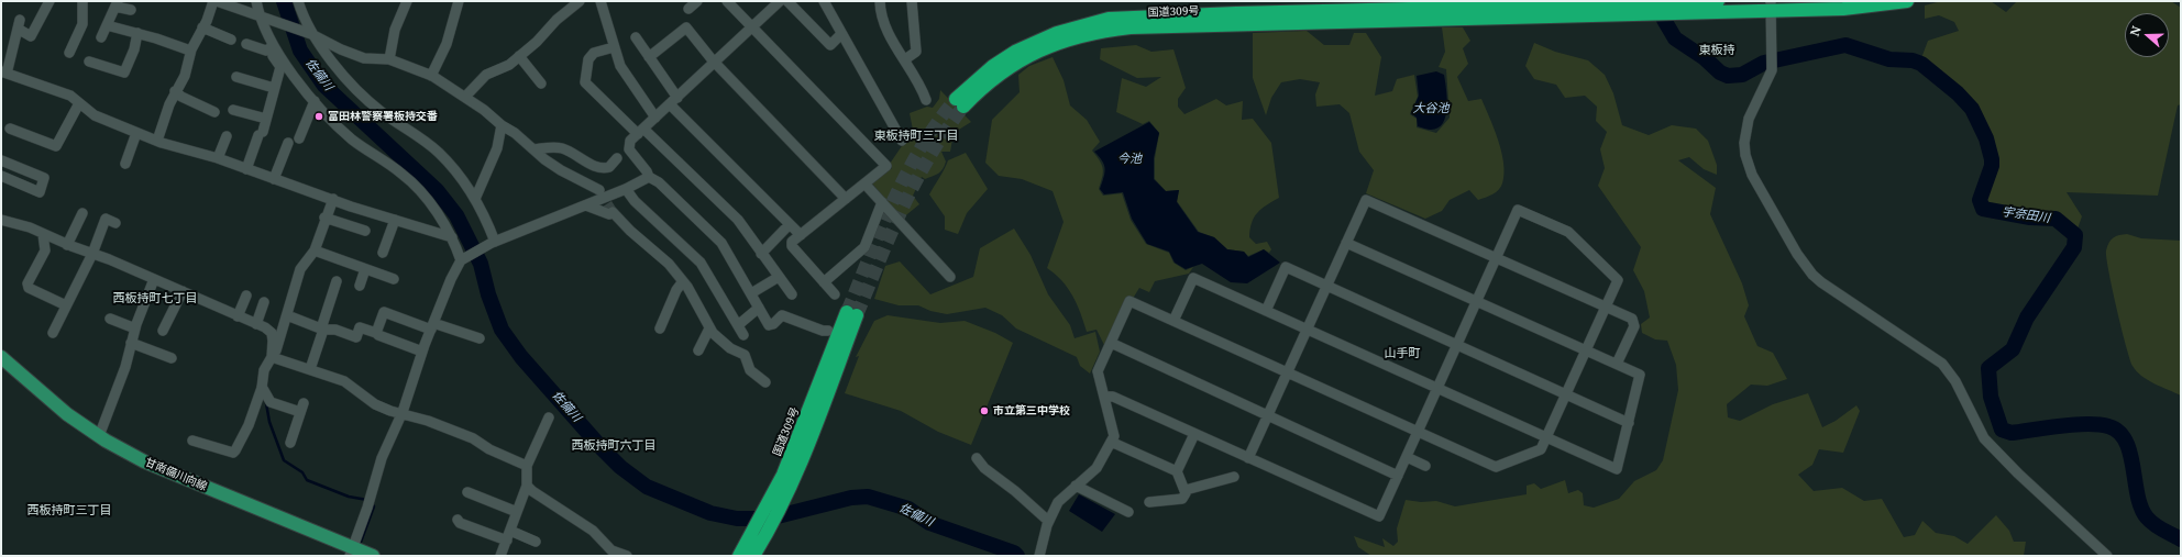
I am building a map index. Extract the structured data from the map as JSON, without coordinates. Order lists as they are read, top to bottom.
{
  "streets": {
    "highway": ["国道309号"],
    "main road": ["甘南備川向線"]
  },
  "districts": [
    "東板持",
    "東板持町三丁目",
    "西板持町七丁目",
    "山手町",
    "西板持町六丁目",
    "西板持町三丁目"
  ],
  "water": [
    "佐備川",
    "大谷池",
    "今池",
    "宇奈田川"
  ],
  "places": ["富田林警察署板持交番", "市立第三中学校"],
  "north": "left"
}
